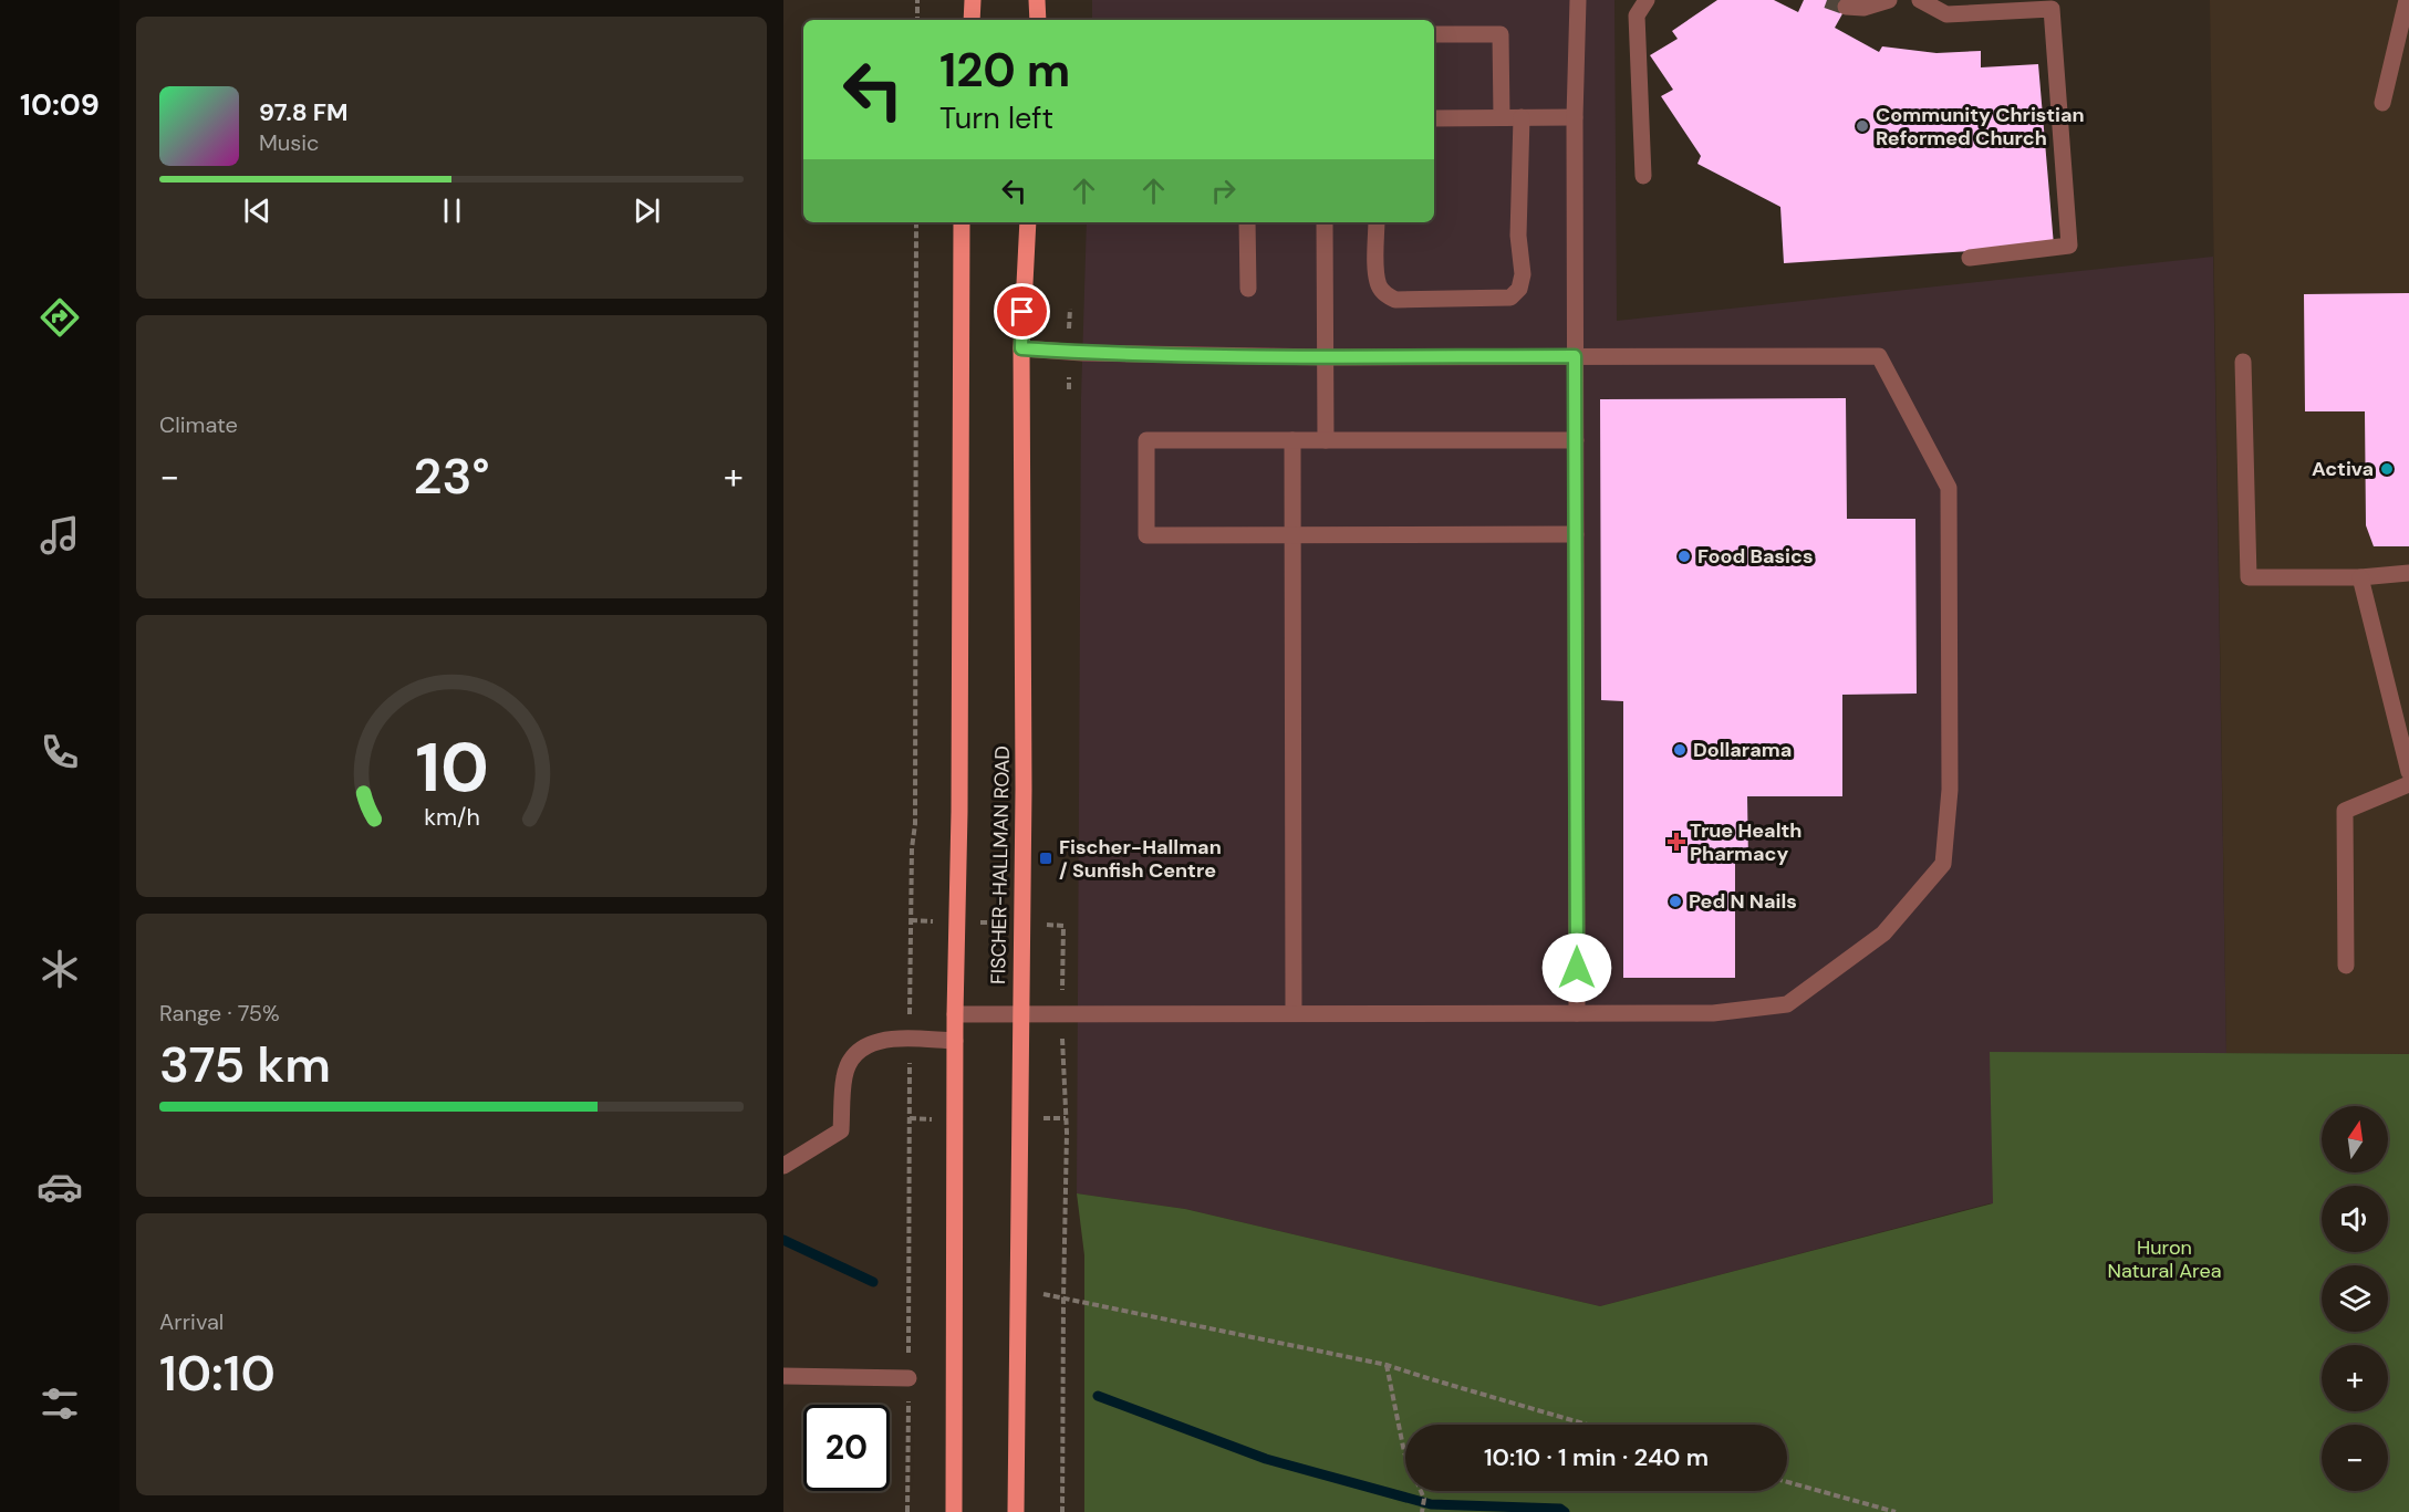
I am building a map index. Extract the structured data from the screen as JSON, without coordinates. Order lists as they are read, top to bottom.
{
  "streets": {
    "main road": ["FISCHER-HALLMAN ROAD"]
  },
  "parks": ["Huron Natural Area"],
  "places": {
    "other": [
      "Community Christian Reformed Church",
      "Activa",
      "Food Basics",
      "Dollarama",
      "Ped N Nails"
    ],
    "health": ["True Health Pharmacy"],
    "transit": ["Fischer-Hallman / Sunfish Centre"]
  },
  "north": "top",
  "page": {
    "tabs": "10:09",
    "turn": ["120 m", "Turn left"],
    "song": ["97.8 FM", "Music"],
    "tile": [
      "Climate",
      ["Range · 75%", "375 km"],
      ["Arrival", "10:10"]
    ],
    "heat": ["−", "23°", "+"],
    "map_buttons": ["+", "−"],
    "limit": "20",
    "trip": "10:10 · 1 min · 240 m",
    "gauge": ["10", "km/h"]
  }
}
